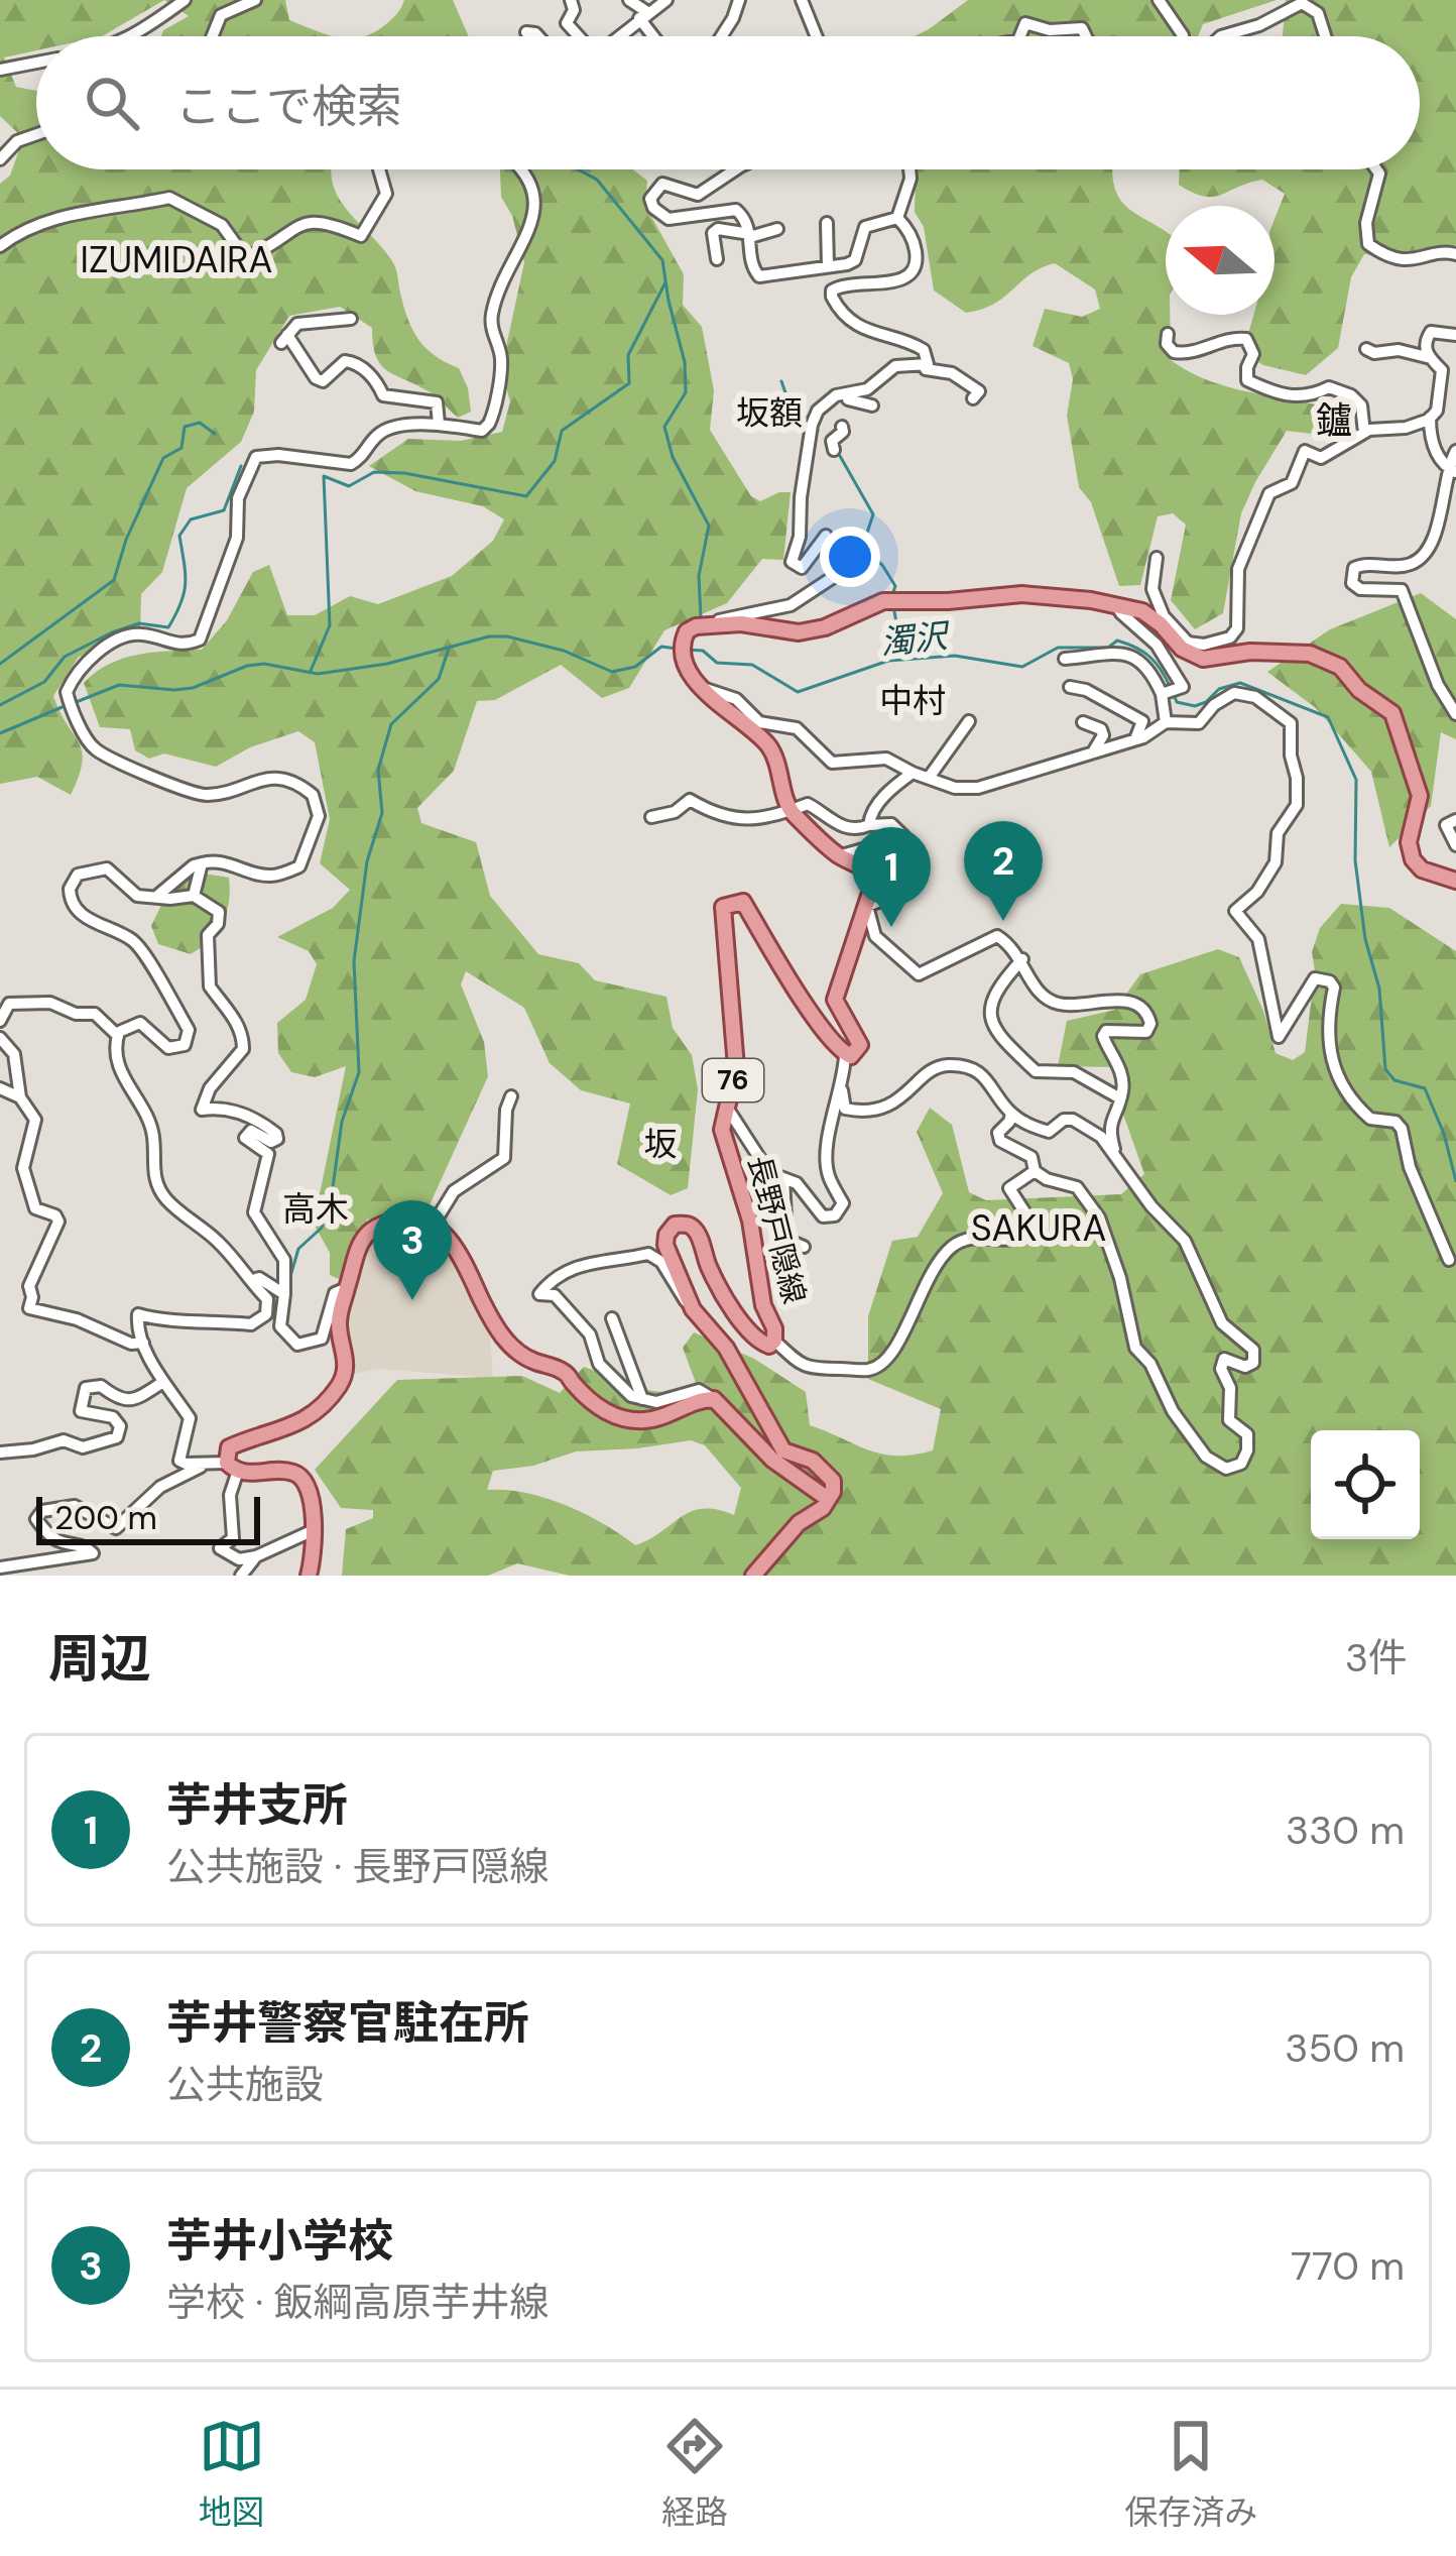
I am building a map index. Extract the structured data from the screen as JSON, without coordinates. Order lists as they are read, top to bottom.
{
  "streets": {
    "main road": ["76", "長野戸隠線"]
  },
  "districts": [
    "IZUMIDAIRA",
    "坂額",
    "鑪",
    "中村",
    "坂",
    "高木",
    "SAKURA"
  ],
  "water": ["濁沢"],
  "scale_bar": "200 m",
  "north": "left",
  "page": {
    "search": "ここで検索",
    "pins": ["2", "1", "3"],
    "scale": "200 m",
    "heading": ["周辺", "3件"],
    "list": [
      {
        "mark": "1",
        "name": "芋井支所",
        "note": "公共施設 · 長野戸隠線",
        "value": "330 m"
      },
      {
        "mark": "2",
        "name": "芋井警察官駐在所",
        "note": "公共施設",
        "value": "350 m"
      },
      {
        "mark": "3",
        "name": "芋井小学校",
        "note": "学校 · 飯綱高原芋井線",
        "value": "770 m"
      }
    ],
    "nav": ["地図", "経路", "保存済み"]
  }
}
